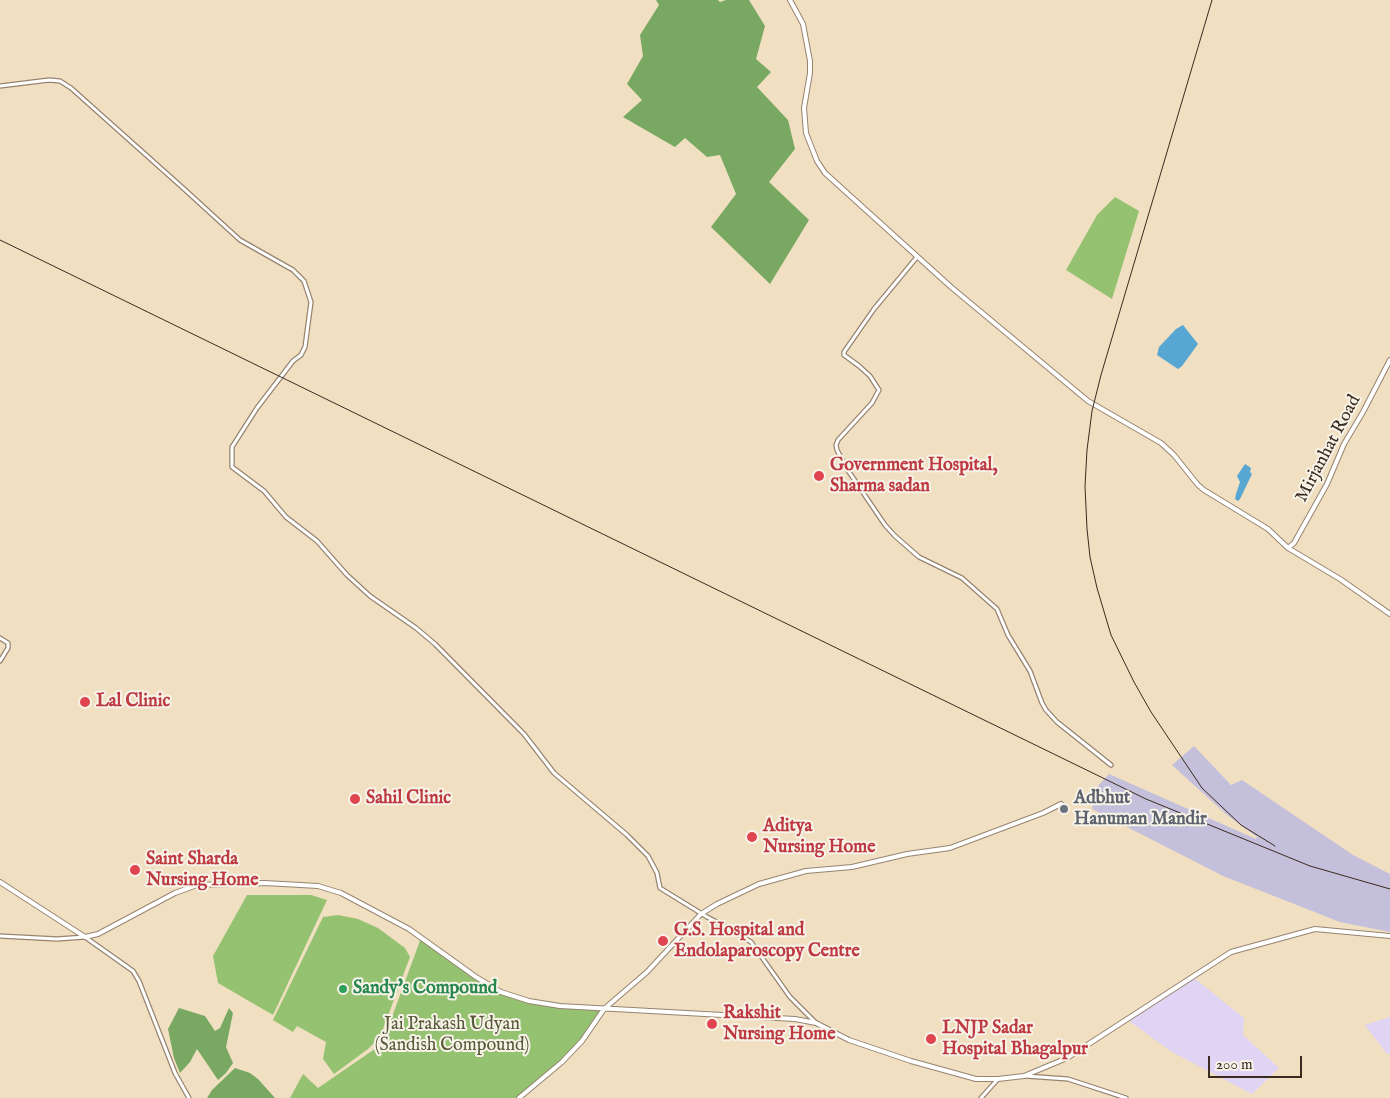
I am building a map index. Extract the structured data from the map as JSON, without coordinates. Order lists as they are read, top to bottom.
{
  "streets": {
    "main road": ["Mirjanhat Road"]
  },
  "parks": ["Jai Prakash Udyan (Sandish Compound)"],
  "places": [
    "Government Hospital, Sharma sadan",
    "Lal Clinic",
    "Sahil Clinic",
    "Adbhut Hanuman Mandir",
    "Aditya Nursing Home",
    "Saint Sharda Nursing Home",
    "G.S. Hospital and Endolaparoscopy Centre",
    "Sandy's Compound",
    "Rakshit Nursing Home",
    "LNJP Sadar Hospital Bhagalpur"
  ],
  "scale_bar": "200 m"
}
